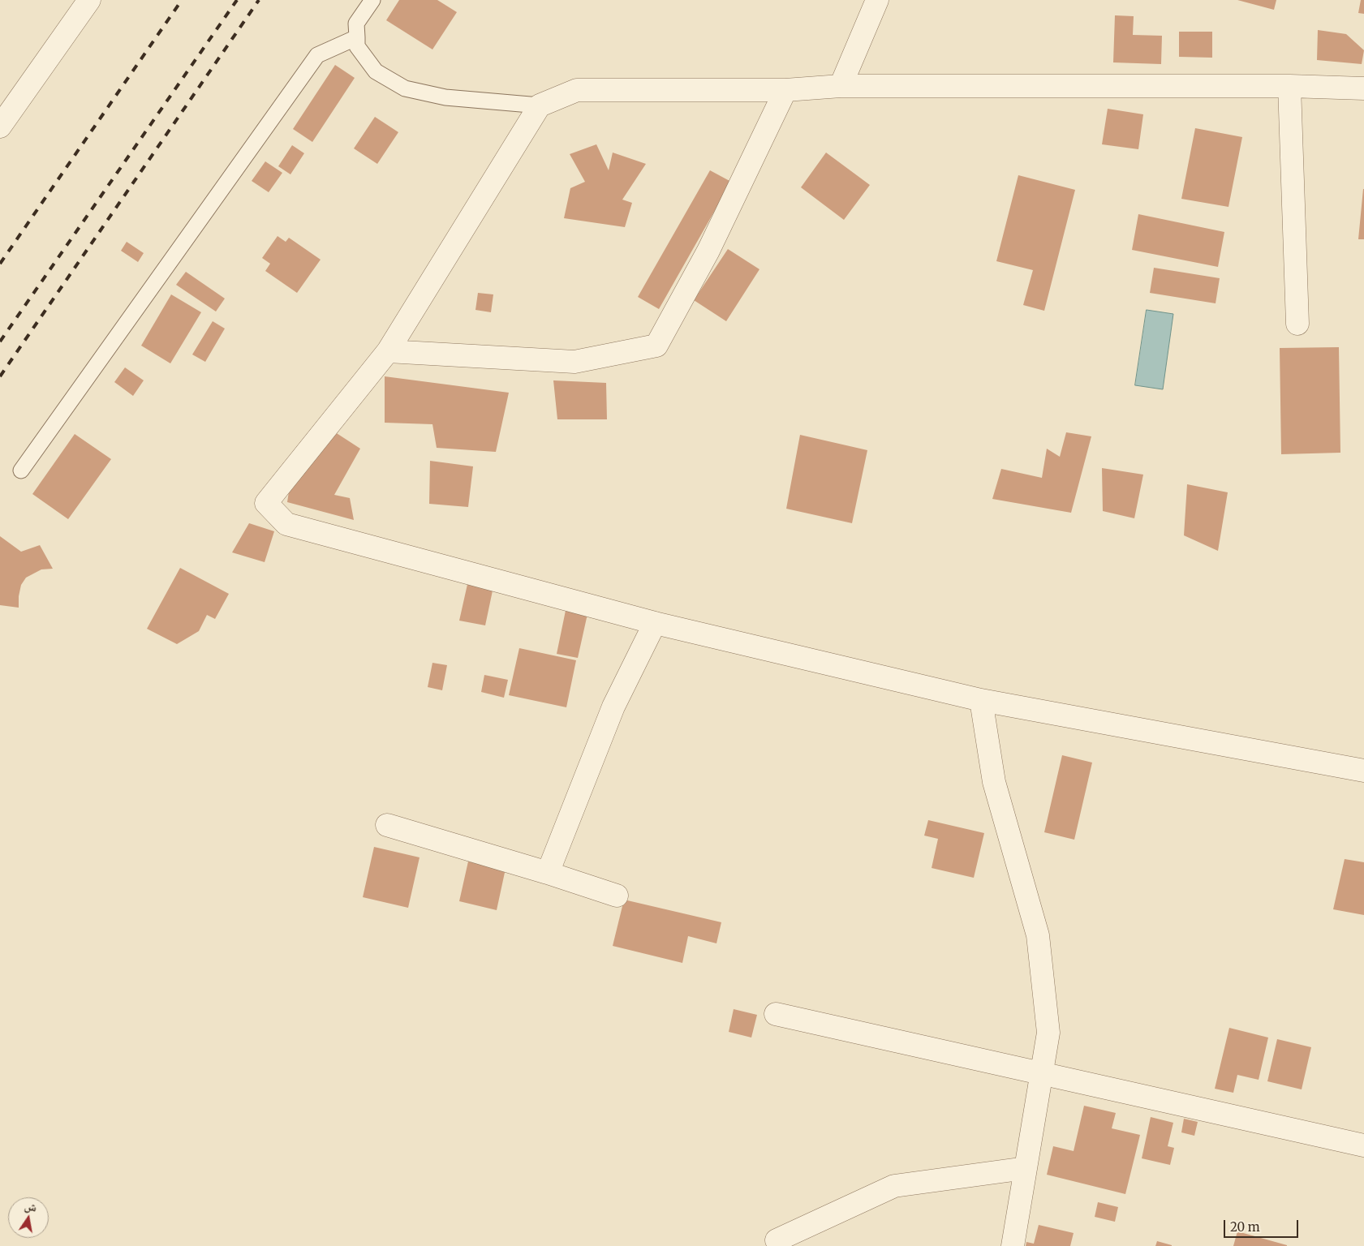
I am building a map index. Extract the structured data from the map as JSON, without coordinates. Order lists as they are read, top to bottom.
{
  "scale_bar": "20 m",
  "north": "top"
}
